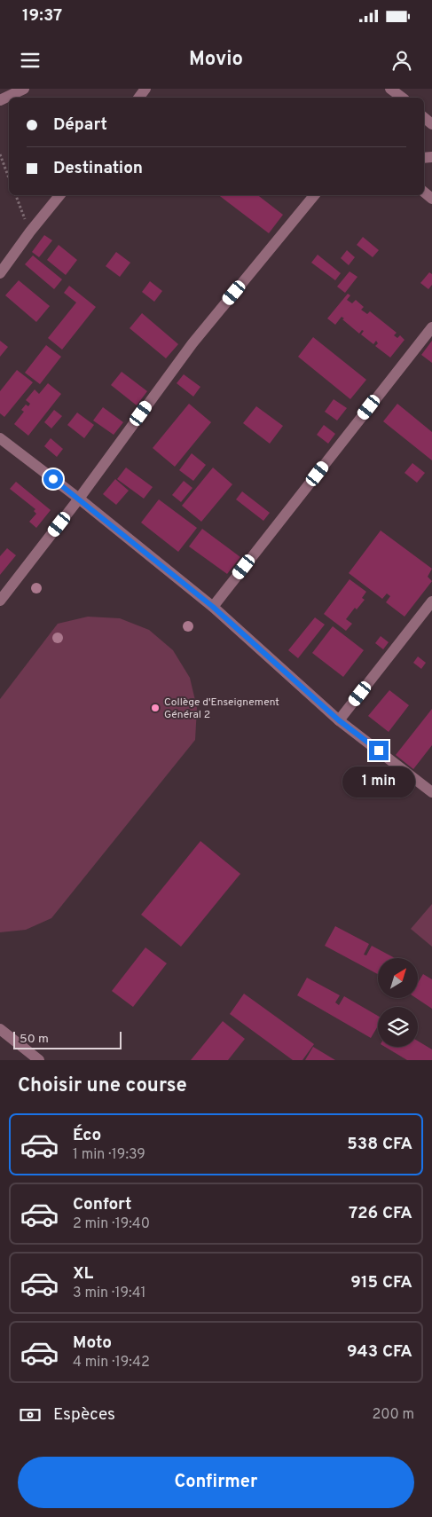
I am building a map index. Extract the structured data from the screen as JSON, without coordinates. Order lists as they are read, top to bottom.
{
  "places": ["Collège d'Enseignement Général 2"],
  "scale_bar": "50 m",
  "north": "top right",
  "page": {
    "status": "19:37",
    "header": "Movio",
    "banner": ["Départ", "Destination"],
    "bubble": "1 min",
    "scale": "50 m",
    "heading": "Choisir une course",
    "list": [
      {
        "name": "Éco",
        "note": "1 min · 19:39",
        "value": "538 CFA"
      },
      {
        "name": "Confort",
        "note": "2 min · 19:40",
        "value": "726 CFA"
      },
      {
        "name": "XL",
        "note": "3 min · 19:41",
        "value": "915 CFA"
      },
      {
        "name": "Moto",
        "note": "4 min · 19:42",
        "value": "943 CFA"
      }
    ],
    "pay": ["Espèces", "200 m"],
    "buttons": "Confirmer"
  }
}
